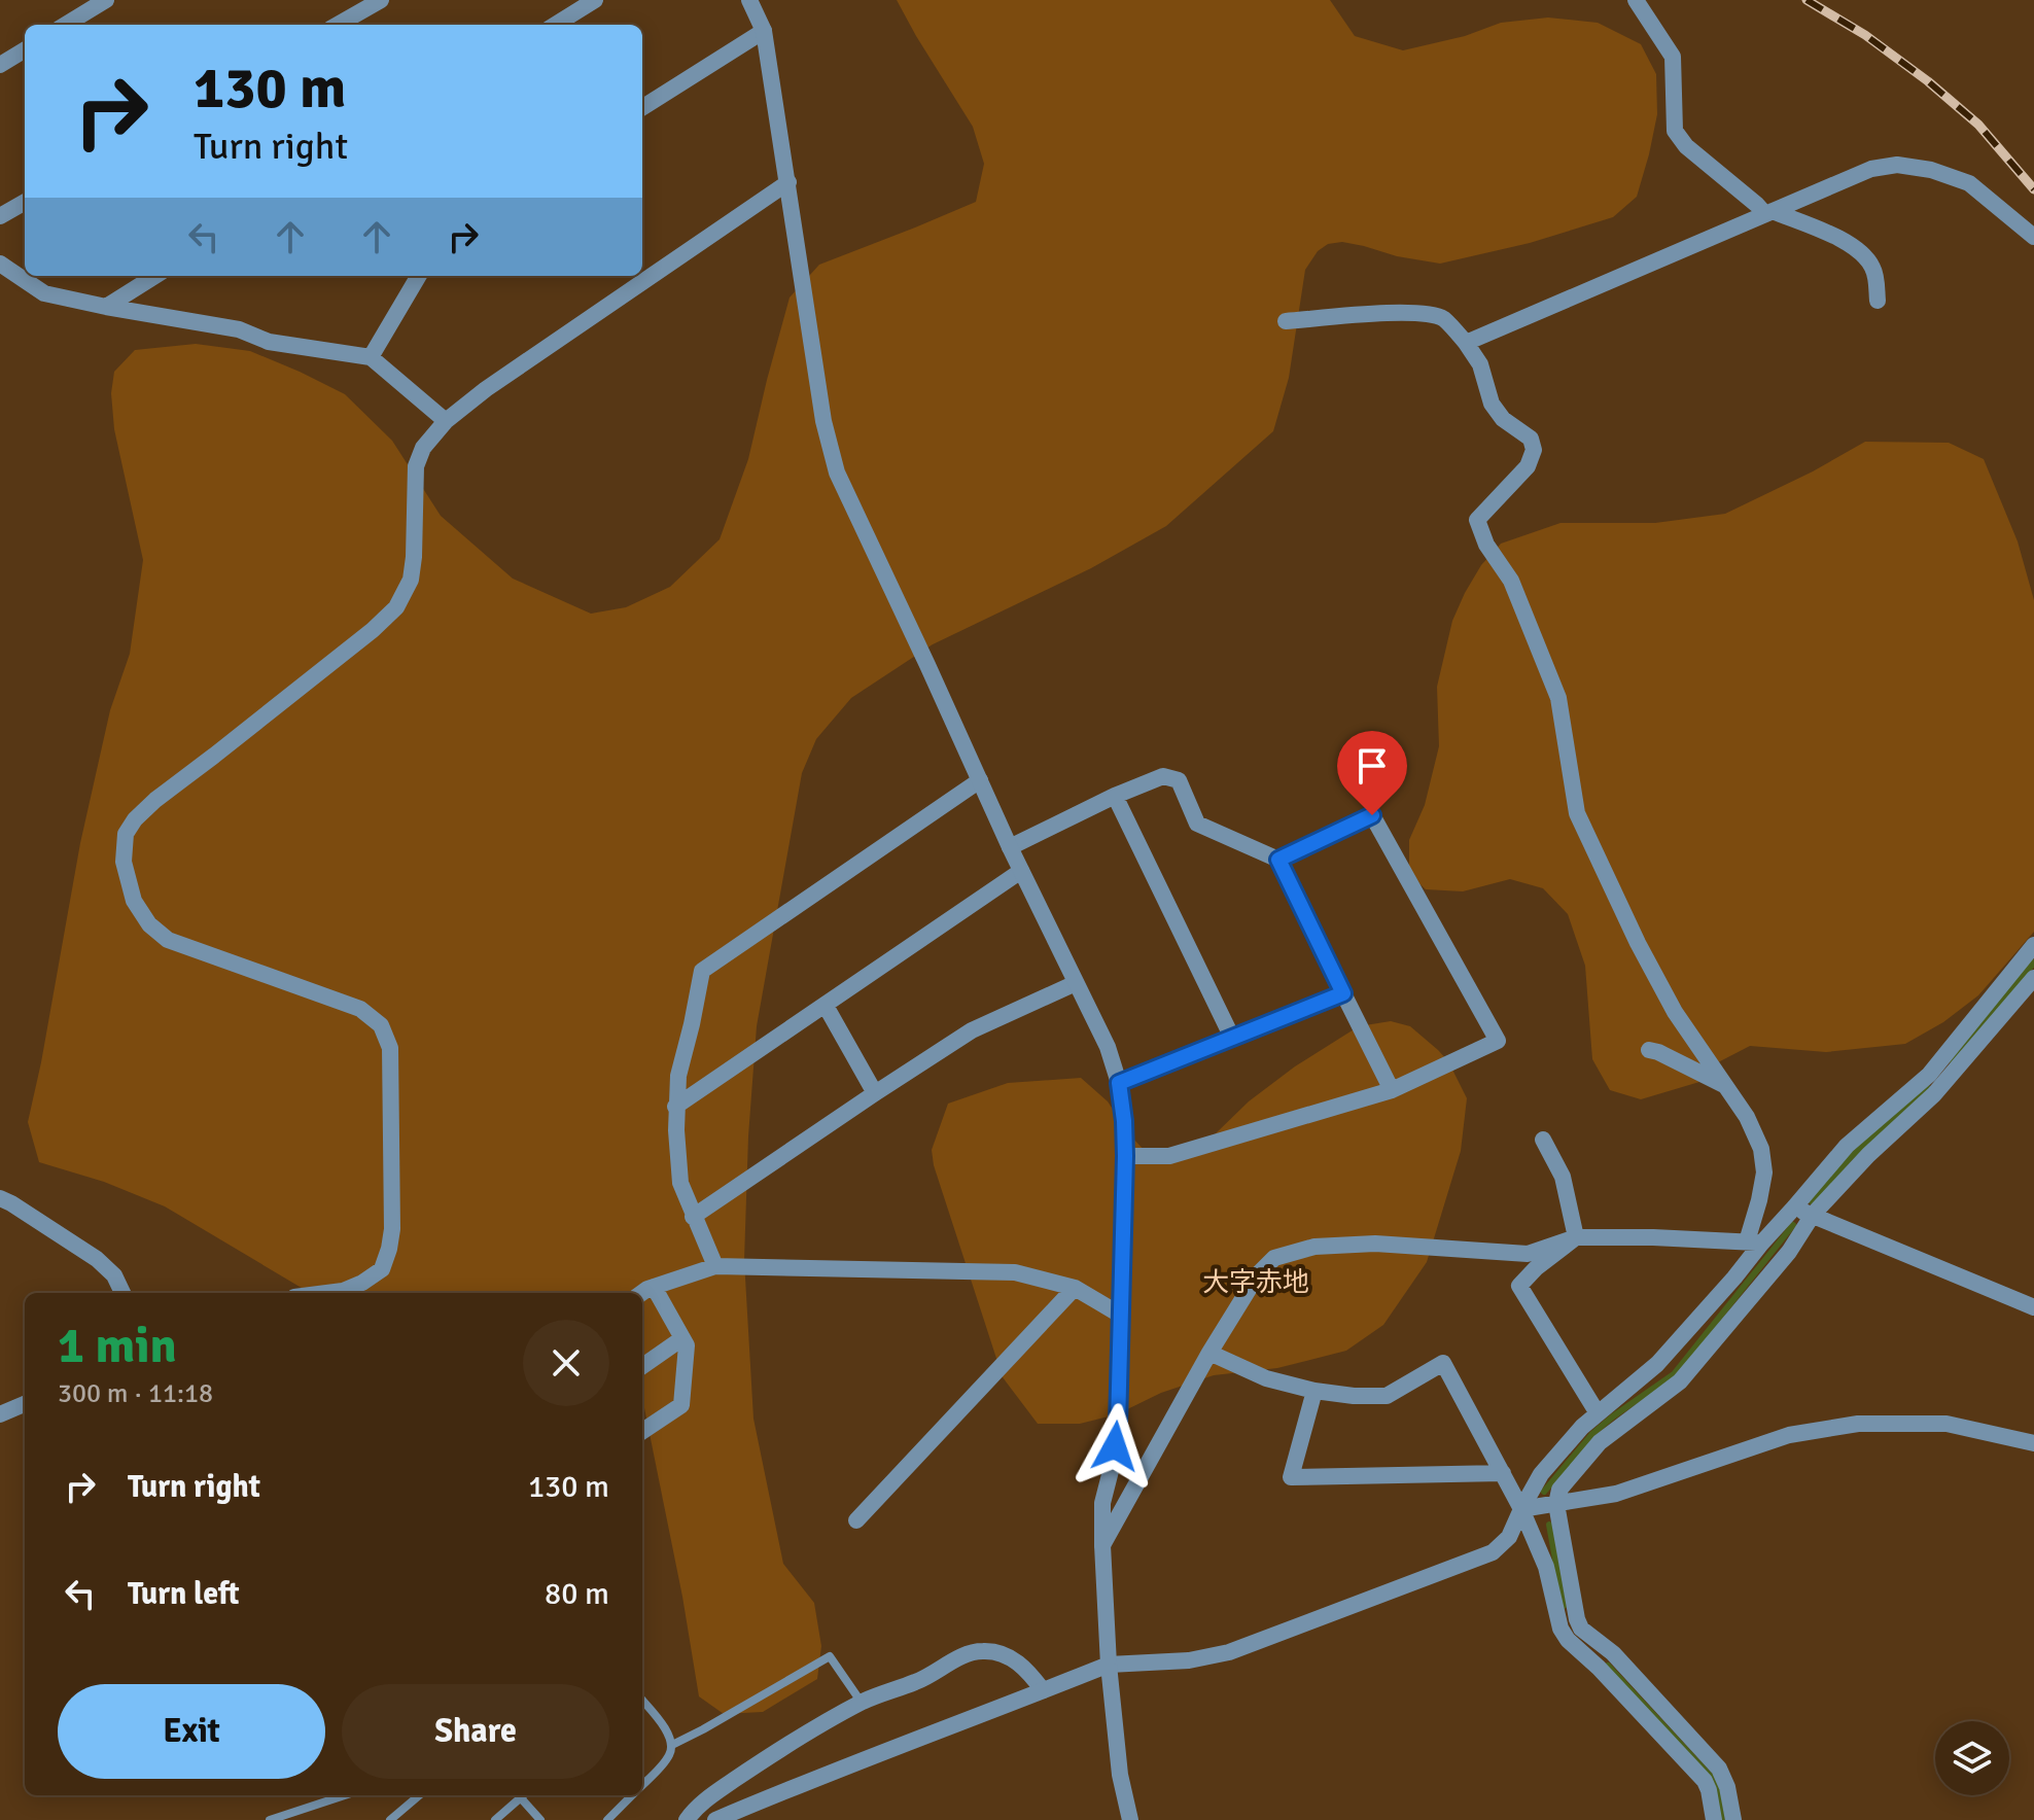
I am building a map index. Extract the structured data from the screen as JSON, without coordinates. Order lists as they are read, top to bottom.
{
  "districts": ["大字赤地"],
  "page": {
    "turn": ["130 m", "Turn right"],
    "heading": ["1 min", "300 m · 11:18"],
    "list": [
      {
        "name": "Turn right",
        "value": "130 m"
      },
      {
        "name": "Turn left",
        "value": "80 m"
      }
    ],
    "buttons": ["Exit", "Share"]
  }
}
